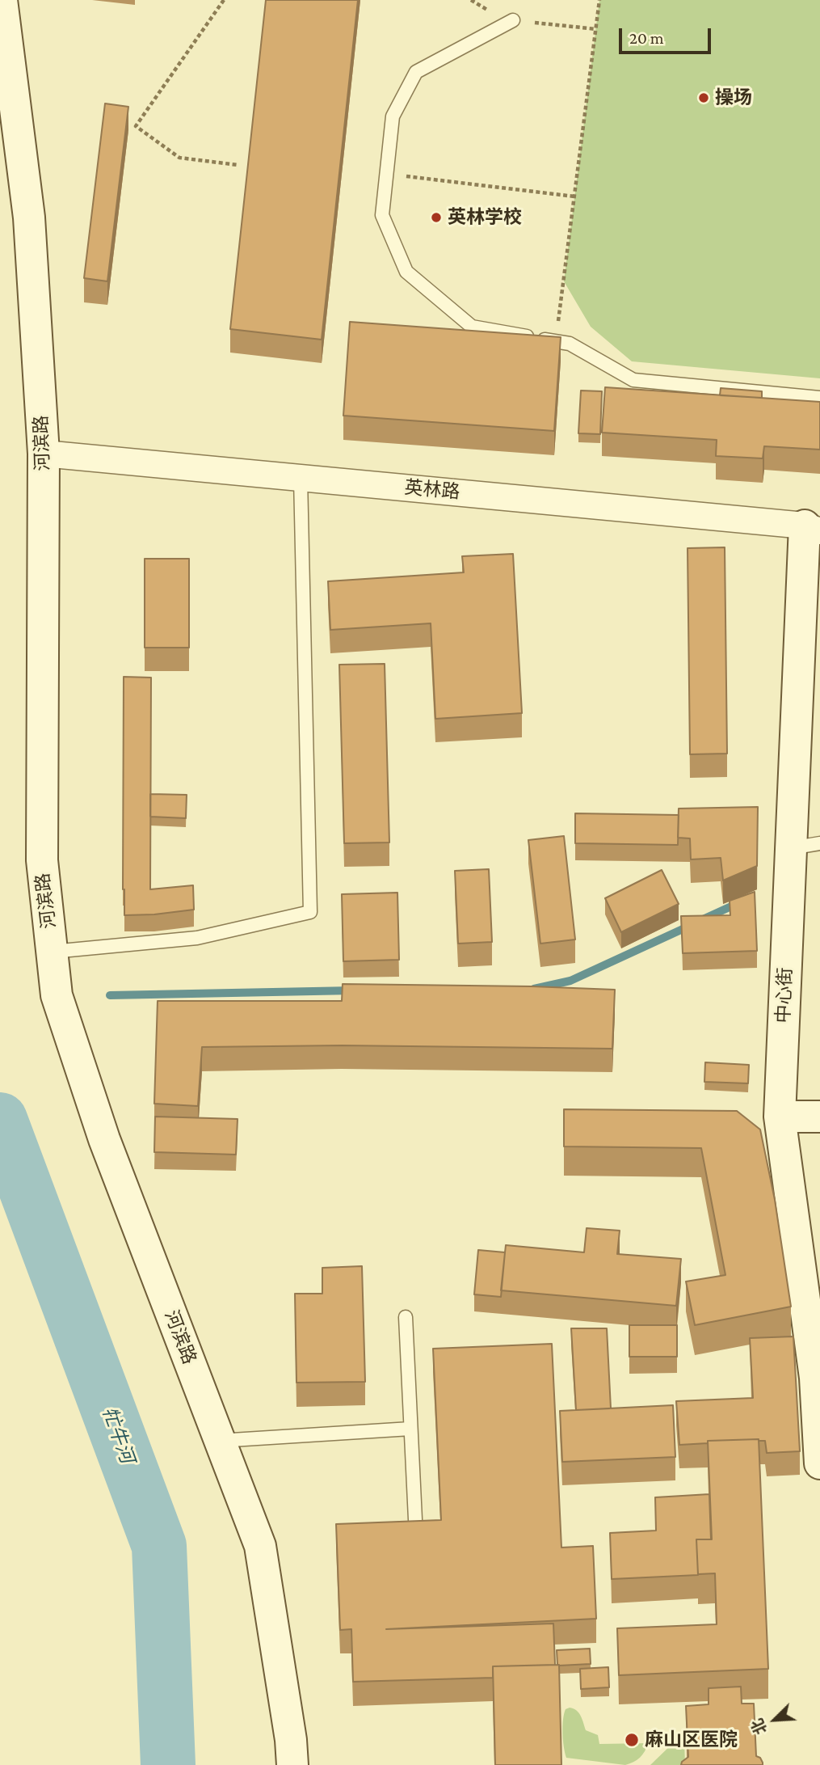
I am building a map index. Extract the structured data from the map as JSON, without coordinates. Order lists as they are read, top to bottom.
{
  "streets": {
    "main road": ["河滨路", "中心街"],
    "street": ["英林路"]
  },
  "crossings": [
    ["河滨路", "英林路"],
    ["英林路", "中心街"]
  ],
  "water": ["牤牛河"],
  "places": ["操场", "英林学校", "麻山区医院"],
  "scale_bar": "20 m",
  "north": "bottom left"
}
